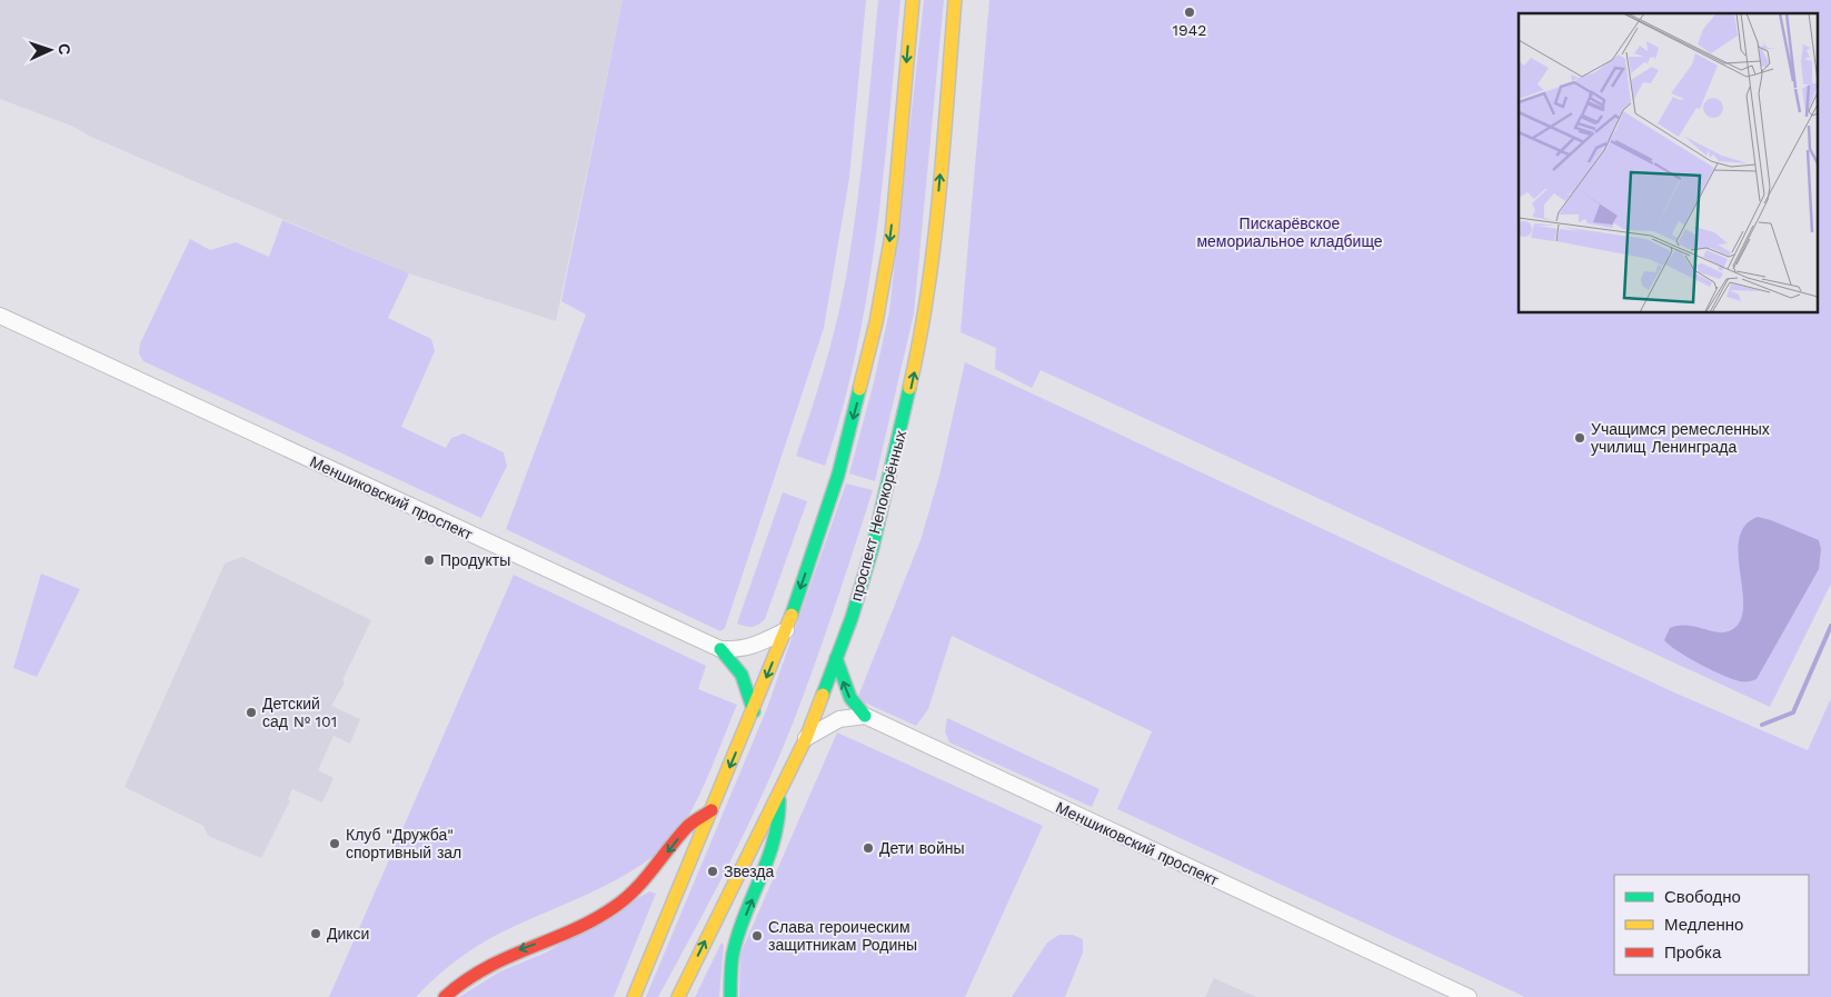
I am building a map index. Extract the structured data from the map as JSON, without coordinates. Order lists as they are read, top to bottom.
{
  "streets": {
    "main road": ["проспект Непокорённых"],
    "street": ["Меншиковский проспект"]
  },
  "parks": ["Пискарёвское мемориальное кладбище"],
  "places": [
    "1942",
    "Учащимся ремесленных училищ Ленинграда",
    "Продукты",
    "Детский сад № 101",
    "Клуб \"Дружба\" спортивный зал",
    "Дети войны",
    "Звезда",
    "Дикси",
    "Слава героическим защитникам Родины"
  ],
  "legend": ["Свободно", "Медленно", "Пробка"],
  "north": "right"
}
